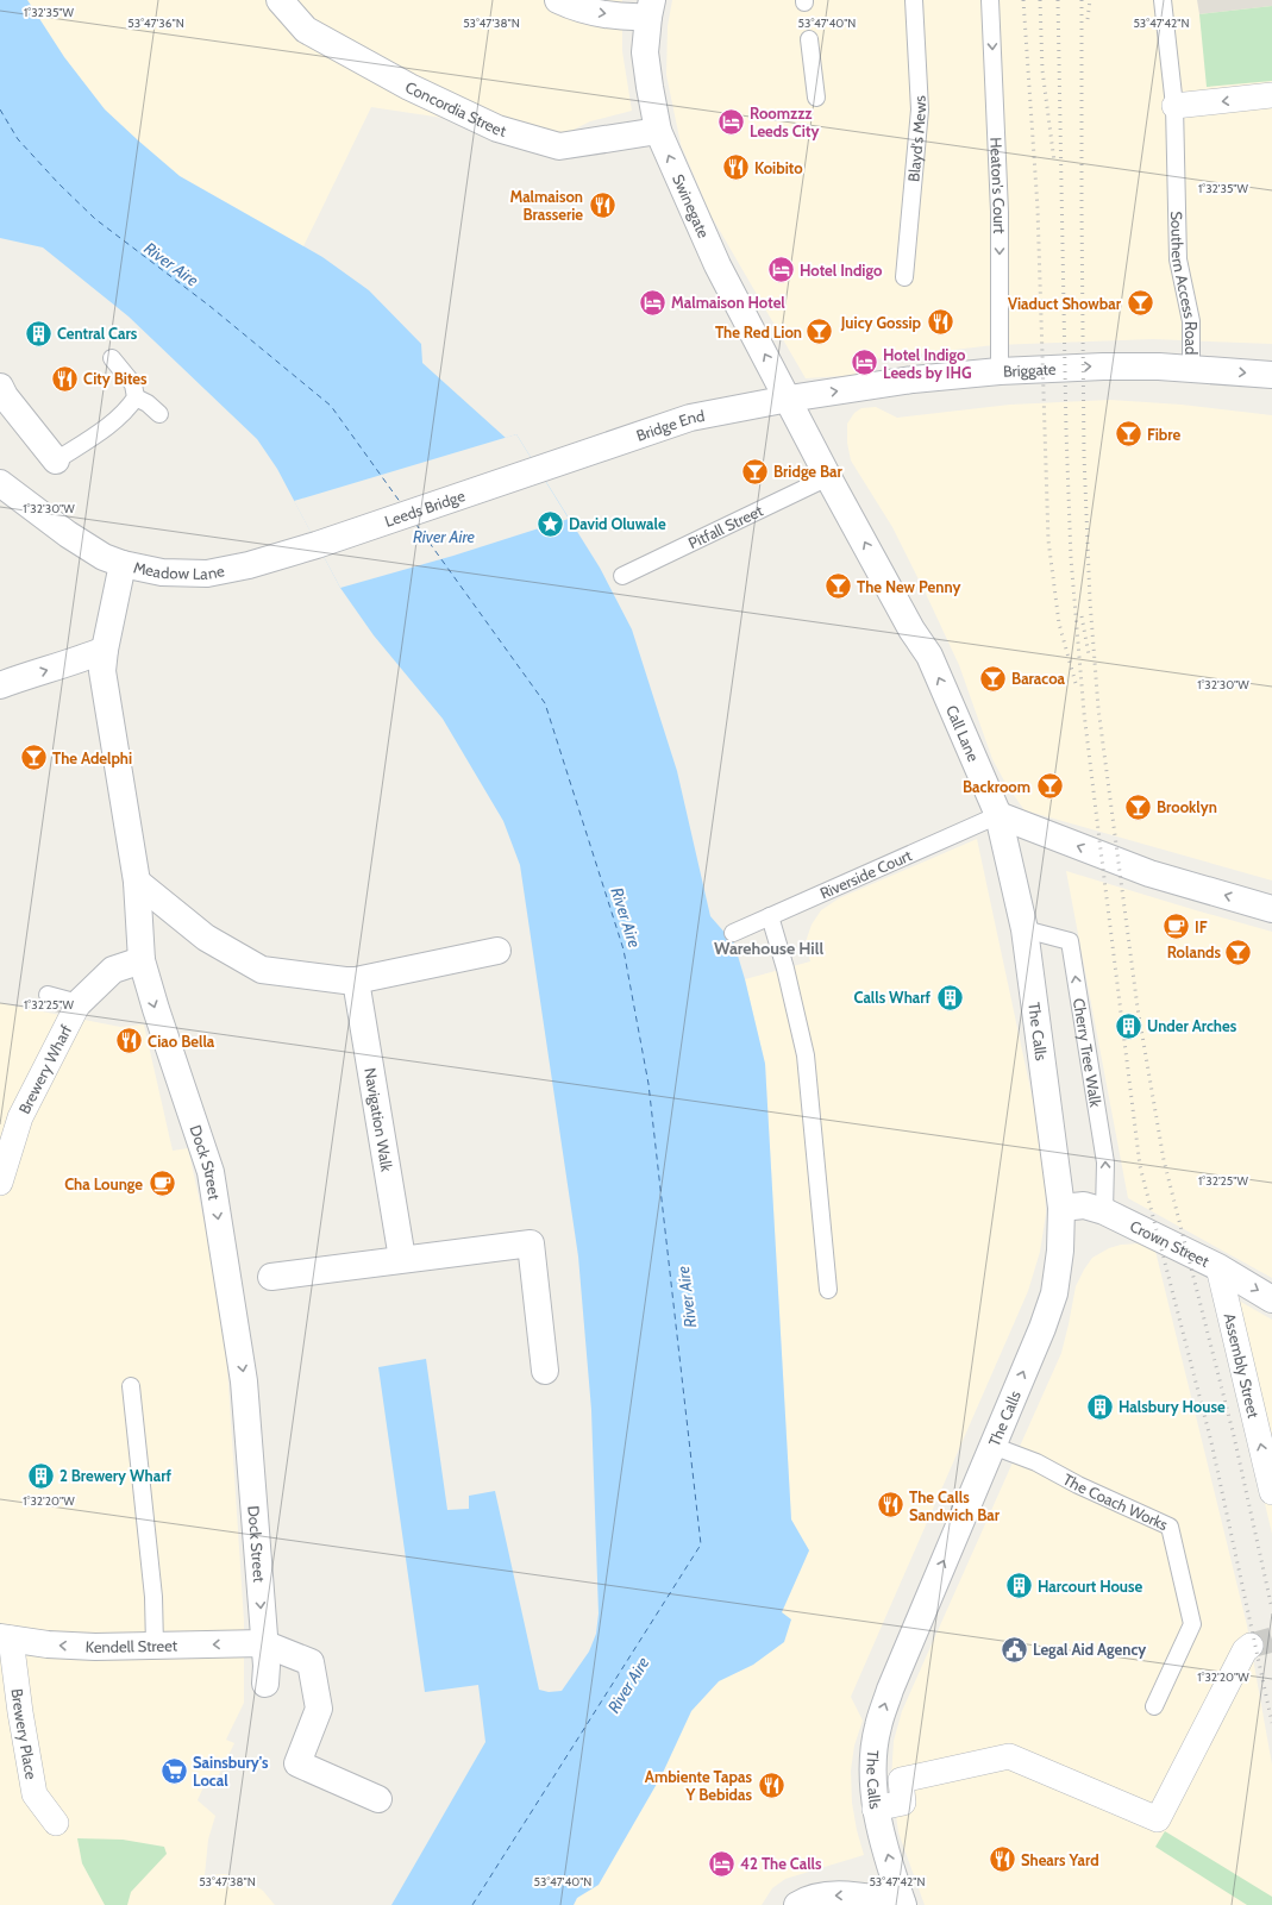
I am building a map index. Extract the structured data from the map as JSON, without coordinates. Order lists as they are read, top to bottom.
{
  "streets": {
    "street": [
      "Concordia Street",
      "Swinegate",
      "Briggate",
      "Bridge End",
      "Leeds Bridge",
      "Meadow Lane",
      "Call Lane",
      "The Calls",
      "Brewery Wharf",
      "Navigation Walk",
      "Dock Street",
      "Crown Street",
      "Assembly Street",
      "Kendell Street",
      "Brewery Place"
    ],
    "lane": [
      "Blayd's Mews",
      "Heaton's Court",
      "Southern Access Road",
      "Pitfall Street",
      "Riverside Court",
      "Cherry Tree Walk",
      "The Coach Works"
    ]
  },
  "crossings": [
    ["Concordia Street", "Swinegate"],
    ["Heaton's Court", "Briggate"],
    ["Swinegate", "Briggate"],
    ["Swinegate", "Bridge End"],
    ["Swinegate", "Call Lane"],
    ["Southern Access Road", "Briggate"],
    ["Briggate", "Bridge End"],
    ["Briggate", "Call Lane"],
    ["Bridge End", "Leeds Bridge"],
    ["Bridge End", "Call Lane"],
    ["Leeds Bridge", "Meadow Lane"],
    ["Pitfall Street", "Call Lane"],
    ["Meadow Lane", "Dock Street"],
    ["Call Lane", "Riverside Court"],
    ["Call Lane", "The Calls"],
    ["Riverside Court", "The Calls"],
    ["The Calls", "Cherry Tree Walk"],
    ["The Calls", "Crown Street"],
    ["The Calls", "The Coach Works"],
    ["Cherry Tree Walk", "Crown Street"],
    ["Brewery Wharf", "Dock Street"],
    ["Dock Street", "Kendell Street"],
    ["Crown Street", "Assembly Street"],
    ["Kendell Street", "Brewery Place"]
  ],
  "one_way": [
    "Heaton's Court",
    "Swinegate",
    "Briggate",
    "Call Lane",
    "The Calls",
    "Cherry Tree Walk",
    "Dock Street",
    "Assembly Street",
    "Kendell Street"
  ],
  "districts": ["Warehouse Hill"],
  "water": ["River Aire"],
  "places": {
    "hotel": [
      "Roomzzz Leeds City",
      "Hotel Indigo",
      "Malmaison Hotel",
      "Hotel Indigo Leeds by IHG",
      "42 The Calls"
    ],
    "restaurant": [
      "Koibito",
      "Malmaison Brasserie",
      "Juicy Gossip",
      "City Bites",
      "Ciao Bella",
      "The Calls Sandwich Bar",
      "Ambiente Tapas Y Bebidas",
      "Shears Yard"
    ],
    "bar": [
      "Viaduct Showbar",
      "The Red Lion",
      "Fibre",
      "Bridge Bar",
      "The New Penny",
      "Baracoa",
      "The Adelphi",
      "Backroom",
      "Brooklyn",
      "Rolands"
    ],
    "building": [
      "Central Cars",
      "Calls Wharf",
      "Under Arches",
      "Halsbury House",
      "2 Brewery Wharf",
      "Harcourt House"
    ],
    "place": ["David Oluwale"],
    "cafe": ["IF", "Cha Lounge"],
    "public building": ["Legal Aid Agency"],
    "supermarket": ["Sainsbury's Local"]
  },
  "coordinates": [
    "1°32'35\"W",
    "53°47'36\"N",
    "53°47'38\"N",
    "53°47'40\"N",
    "53°47'42\"N",
    "1°32'30\"W",
    "1°32'25\"W",
    "1°32'20\"W"
  ]
}
